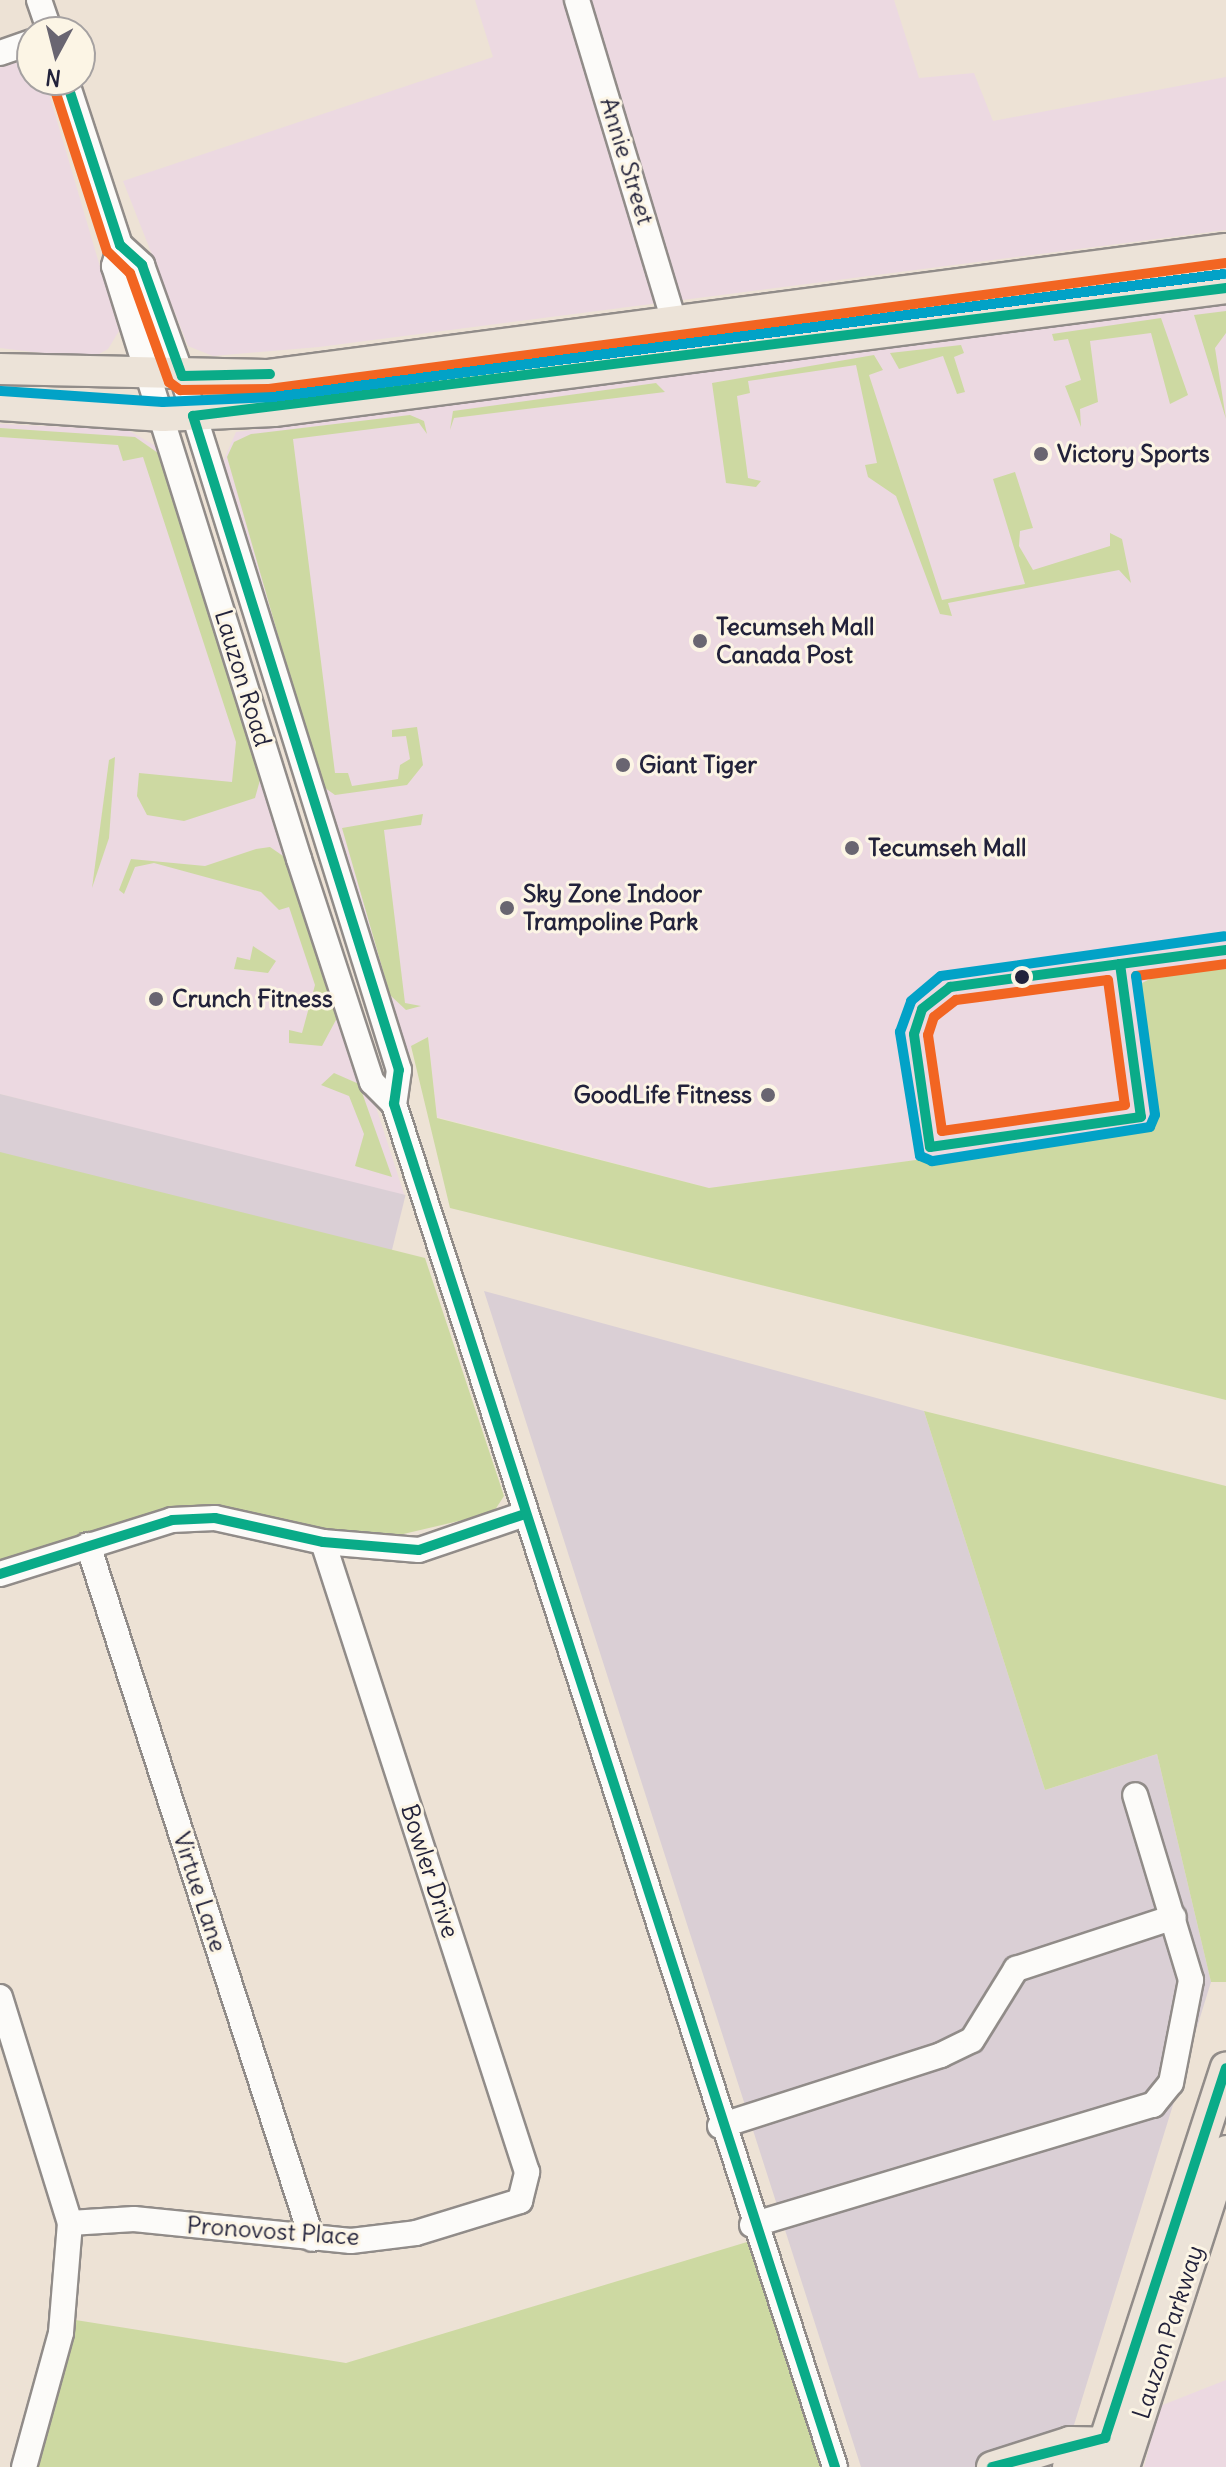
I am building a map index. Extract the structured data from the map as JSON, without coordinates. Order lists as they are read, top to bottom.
{
  "streets": {
    "main road": ["Lauzon Parkway"],
    "street": [
      "Annie Street",
      "Lauzon Road",
      "Bowler Drive",
      "Virtue Lane",
      "Pronovost Place"
    ]
  },
  "crossings": [
    ["Bowler Drive", "Pronovost Place"],
    ["Virtue Lane", "Pronovost Place"]
  ],
  "places": [
    "Victory Sports",
    "Tecumseh Mall Canada Post",
    "Giant Tiger",
    "Tecumseh Mall",
    "Sky Zone Indoor Trampoline Park",
    "Crunch Fitness",
    "GoodLife Fitness"
  ],
  "north": "bottom"
}
